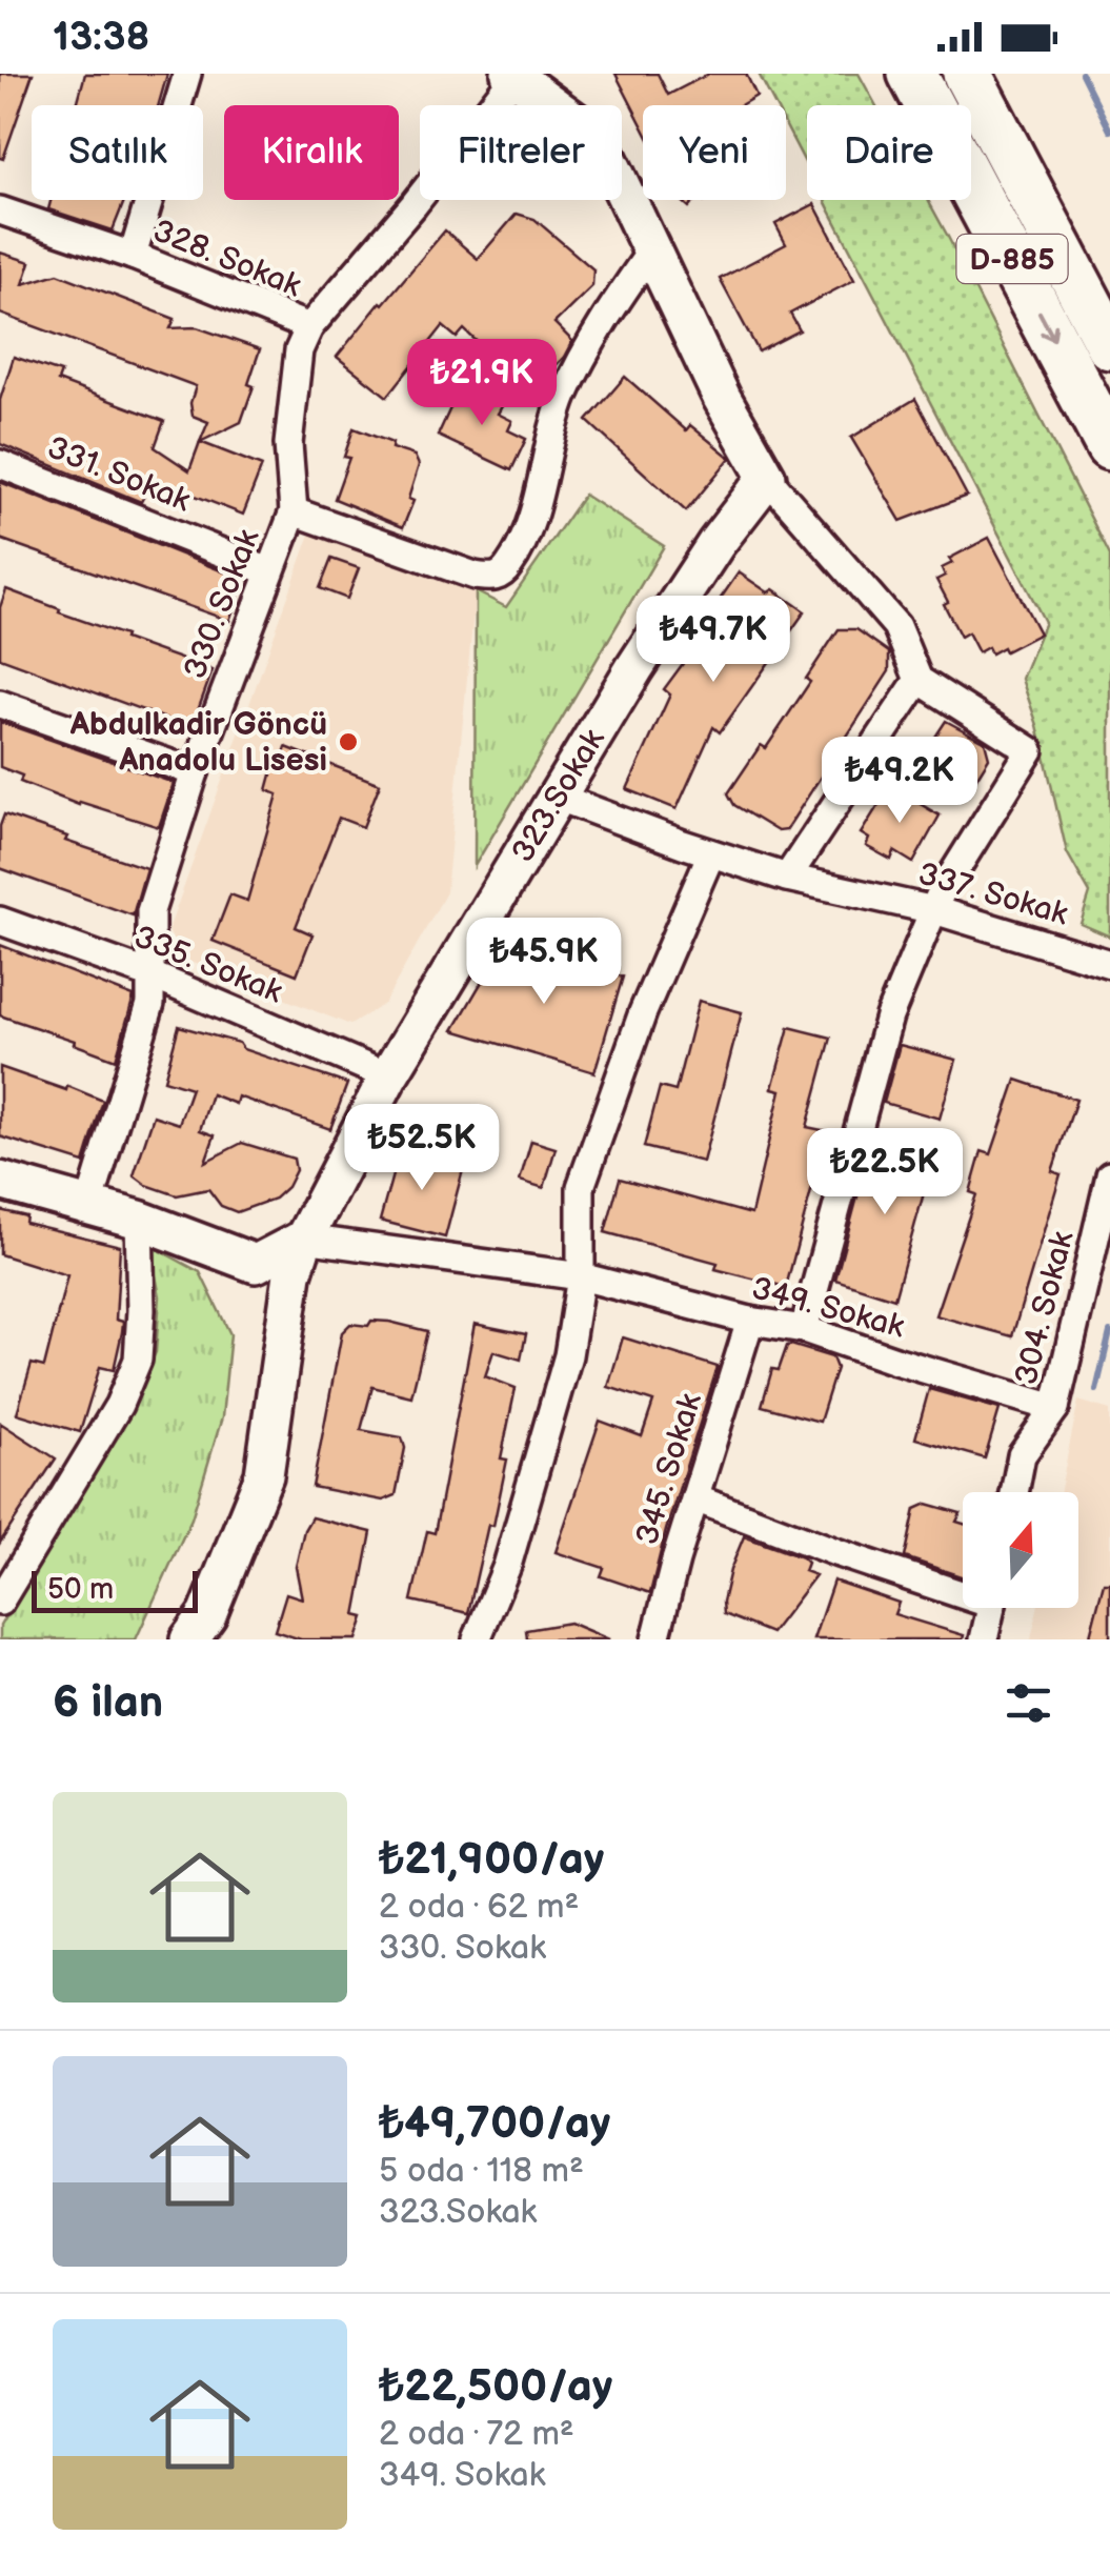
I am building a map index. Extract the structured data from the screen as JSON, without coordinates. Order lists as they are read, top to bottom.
{
  "streets": {
    "highway": ["D-885"],
    "street": [
      "328. Sokak",
      "331. Sokak",
      "330. Sokak",
      "323.Sokak",
      "337. Sokak",
      "335. Sokak",
      "349. Sokak",
      "304. Sokak",
      "345. Sokak"
    ]
  },
  "crossings": [
    ["328. Sokak", "330. Sokak"],
    ["331. Sokak", "330. Sokak"],
    ["330. Sokak", "335. Sokak"],
    ["323.Sokak", "337. Sokak"],
    ["323.Sokak", "335. Sokak"],
    ["323.Sokak", "349. Sokak"],
    ["349. Sokak", "304. Sokak"],
    ["349. Sokak", "345. Sokak"]
  ],
  "places": ["Abdulkadir Göncü Anadolu Lisesi"],
  "scale_bar": "50 m",
  "north": "top",
  "page": {
    "status": "13:38",
    "chip": [
      "Satılık",
      "Kiralık",
      "Filtreler",
      "Yeni",
      "Daire"
    ],
    "price": [
      "₺21.9K",
      "₺49.7K",
      "₺49.2K",
      "₺45.9K",
      "₺52.5K",
      "₺22.5K"
    ],
    "scale": "50 m",
    "heading": "6 ilan",
    "list": [
      {
        "name": "₺21,900/ay",
        "note": "2 oda · 62 m² · 330. Sokak"
      },
      {
        "name": "₺49,700/ay",
        "note": "5 oda · 118 m² · 323.Sokak"
      },
      {
        "name": "₺22,500/ay",
        "note": "2 oda · 72 m² · 349. Sokak"
      }
    ]
  }
}
